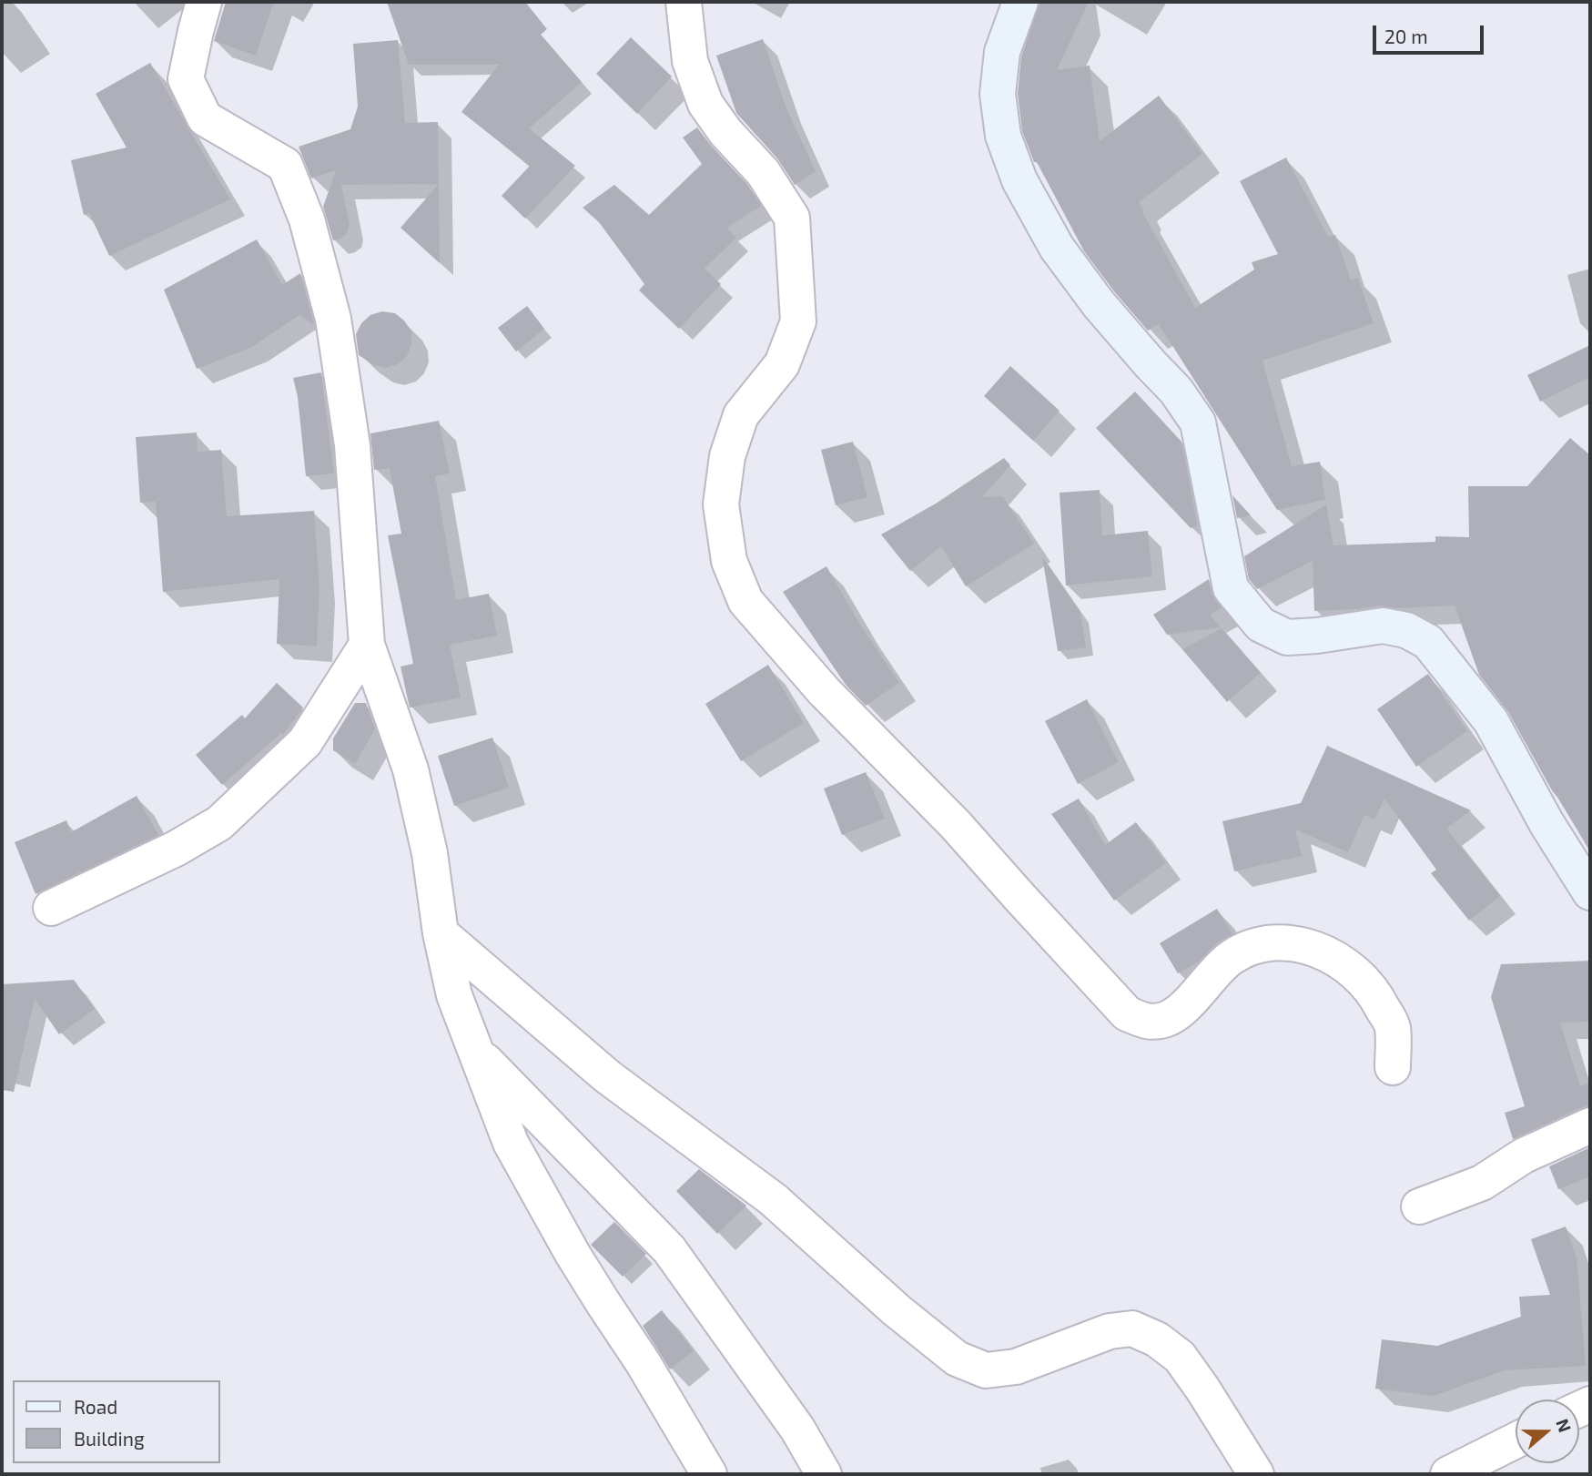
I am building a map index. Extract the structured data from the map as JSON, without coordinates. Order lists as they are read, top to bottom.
{
  "legend": ["Road", "Building"],
  "scale_bar": "20 m",
  "north": "right"
}
